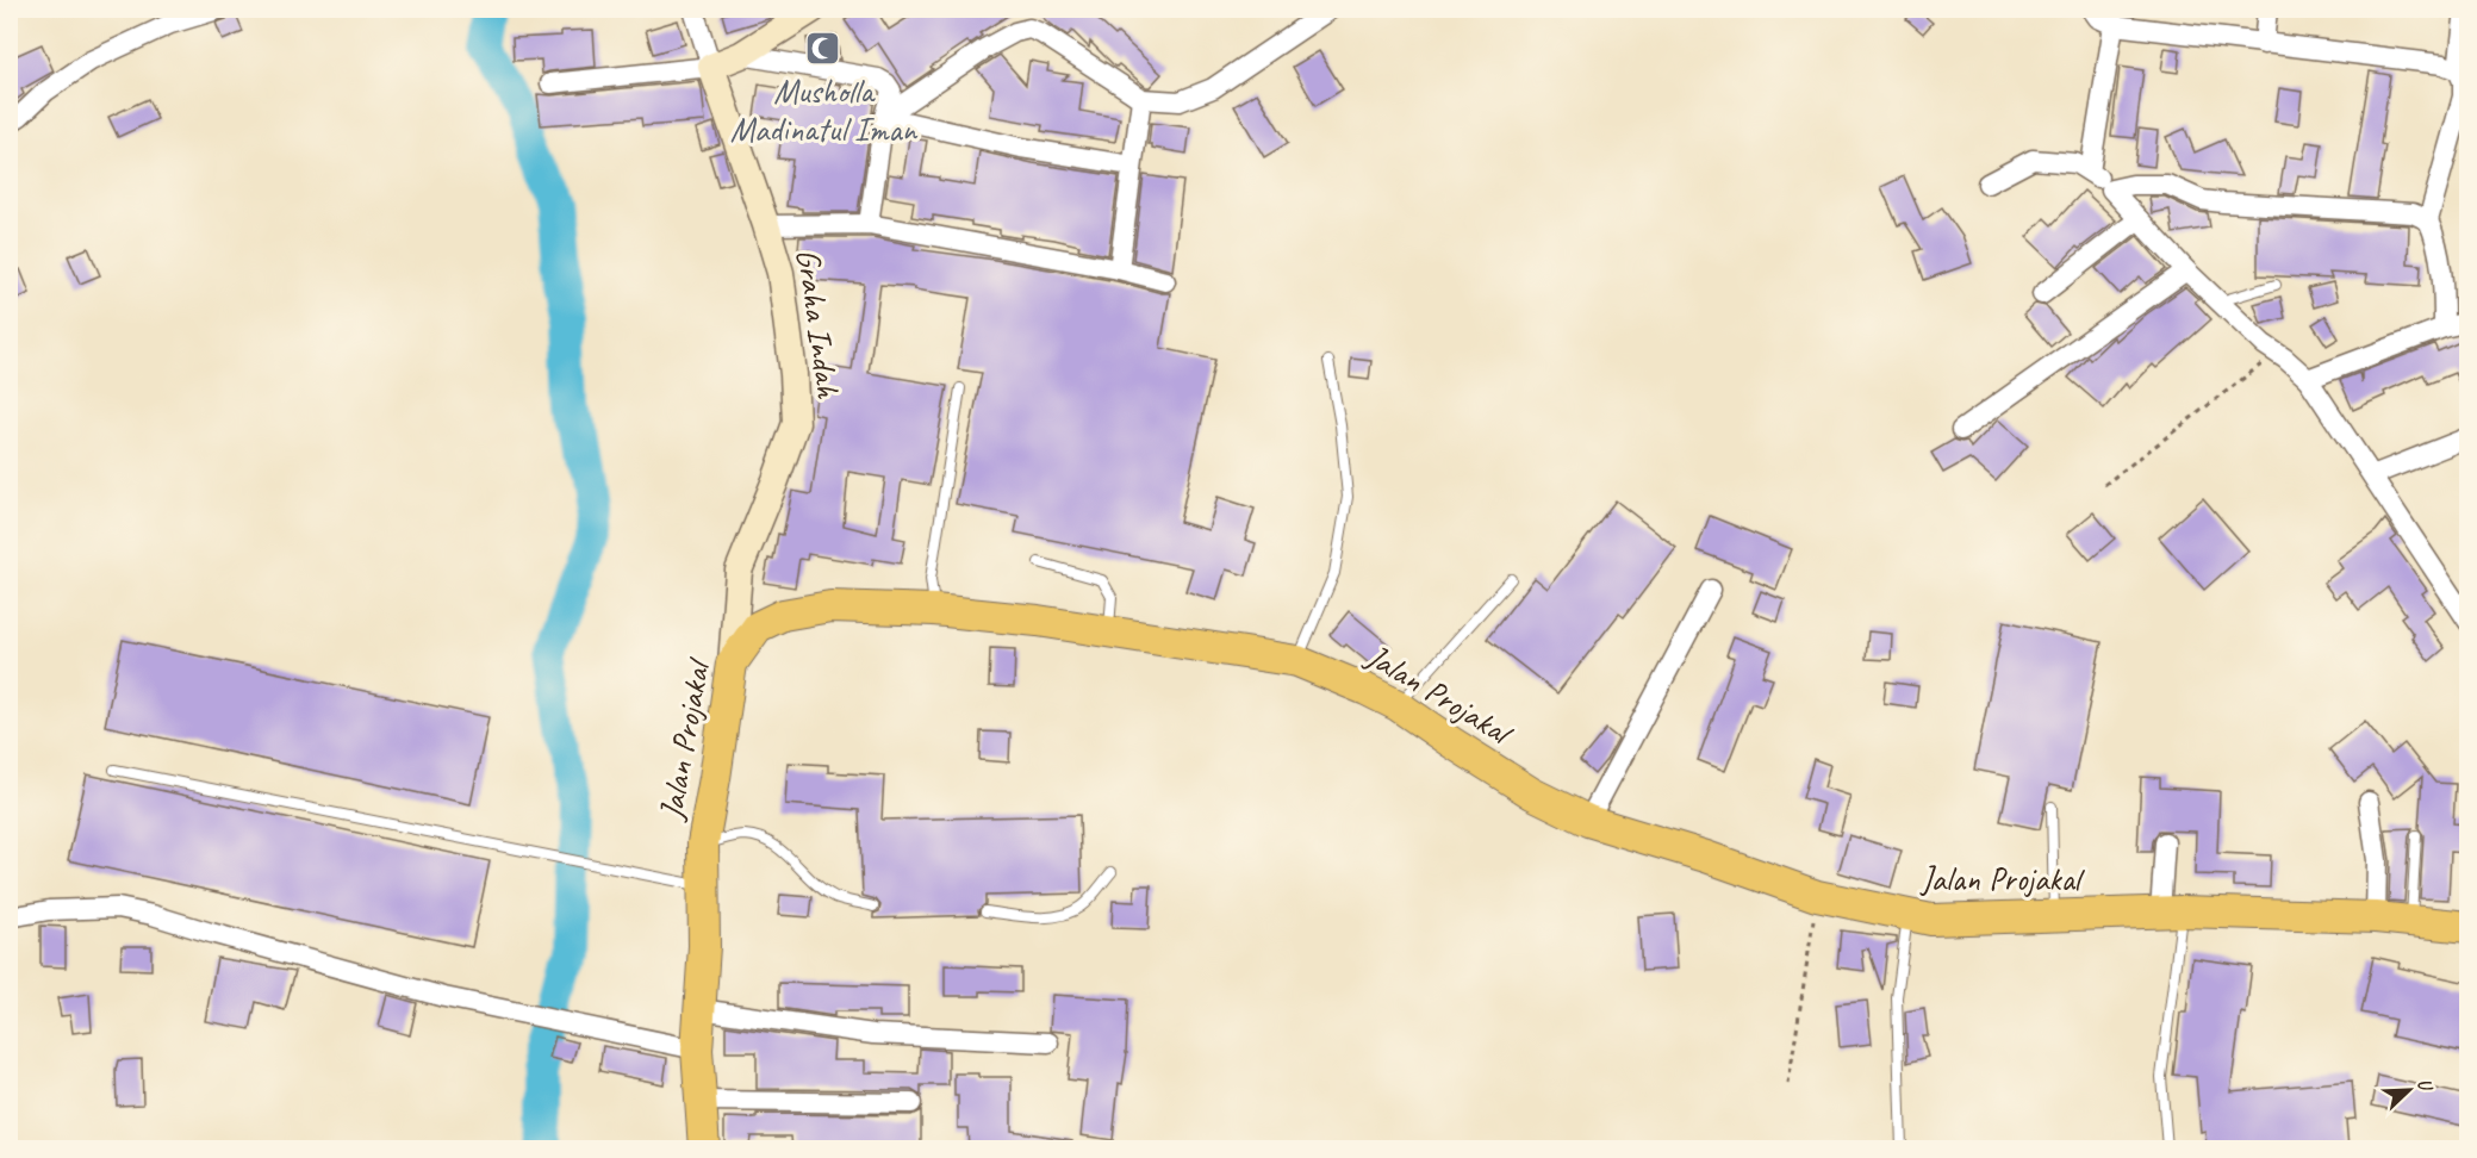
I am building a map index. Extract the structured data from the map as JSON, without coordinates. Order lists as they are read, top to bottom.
{
  "streets": {
    "main road": ["Jalan Projakal"],
    "street": ["Graha Indah"]
  },
  "crossings": [
    ["Graha Indah", "Jalan Projakal"]
  ],
  "places": {
    "mosque": ["Musholla Madinatul Iman"]
  },
  "north": "top right"
}
